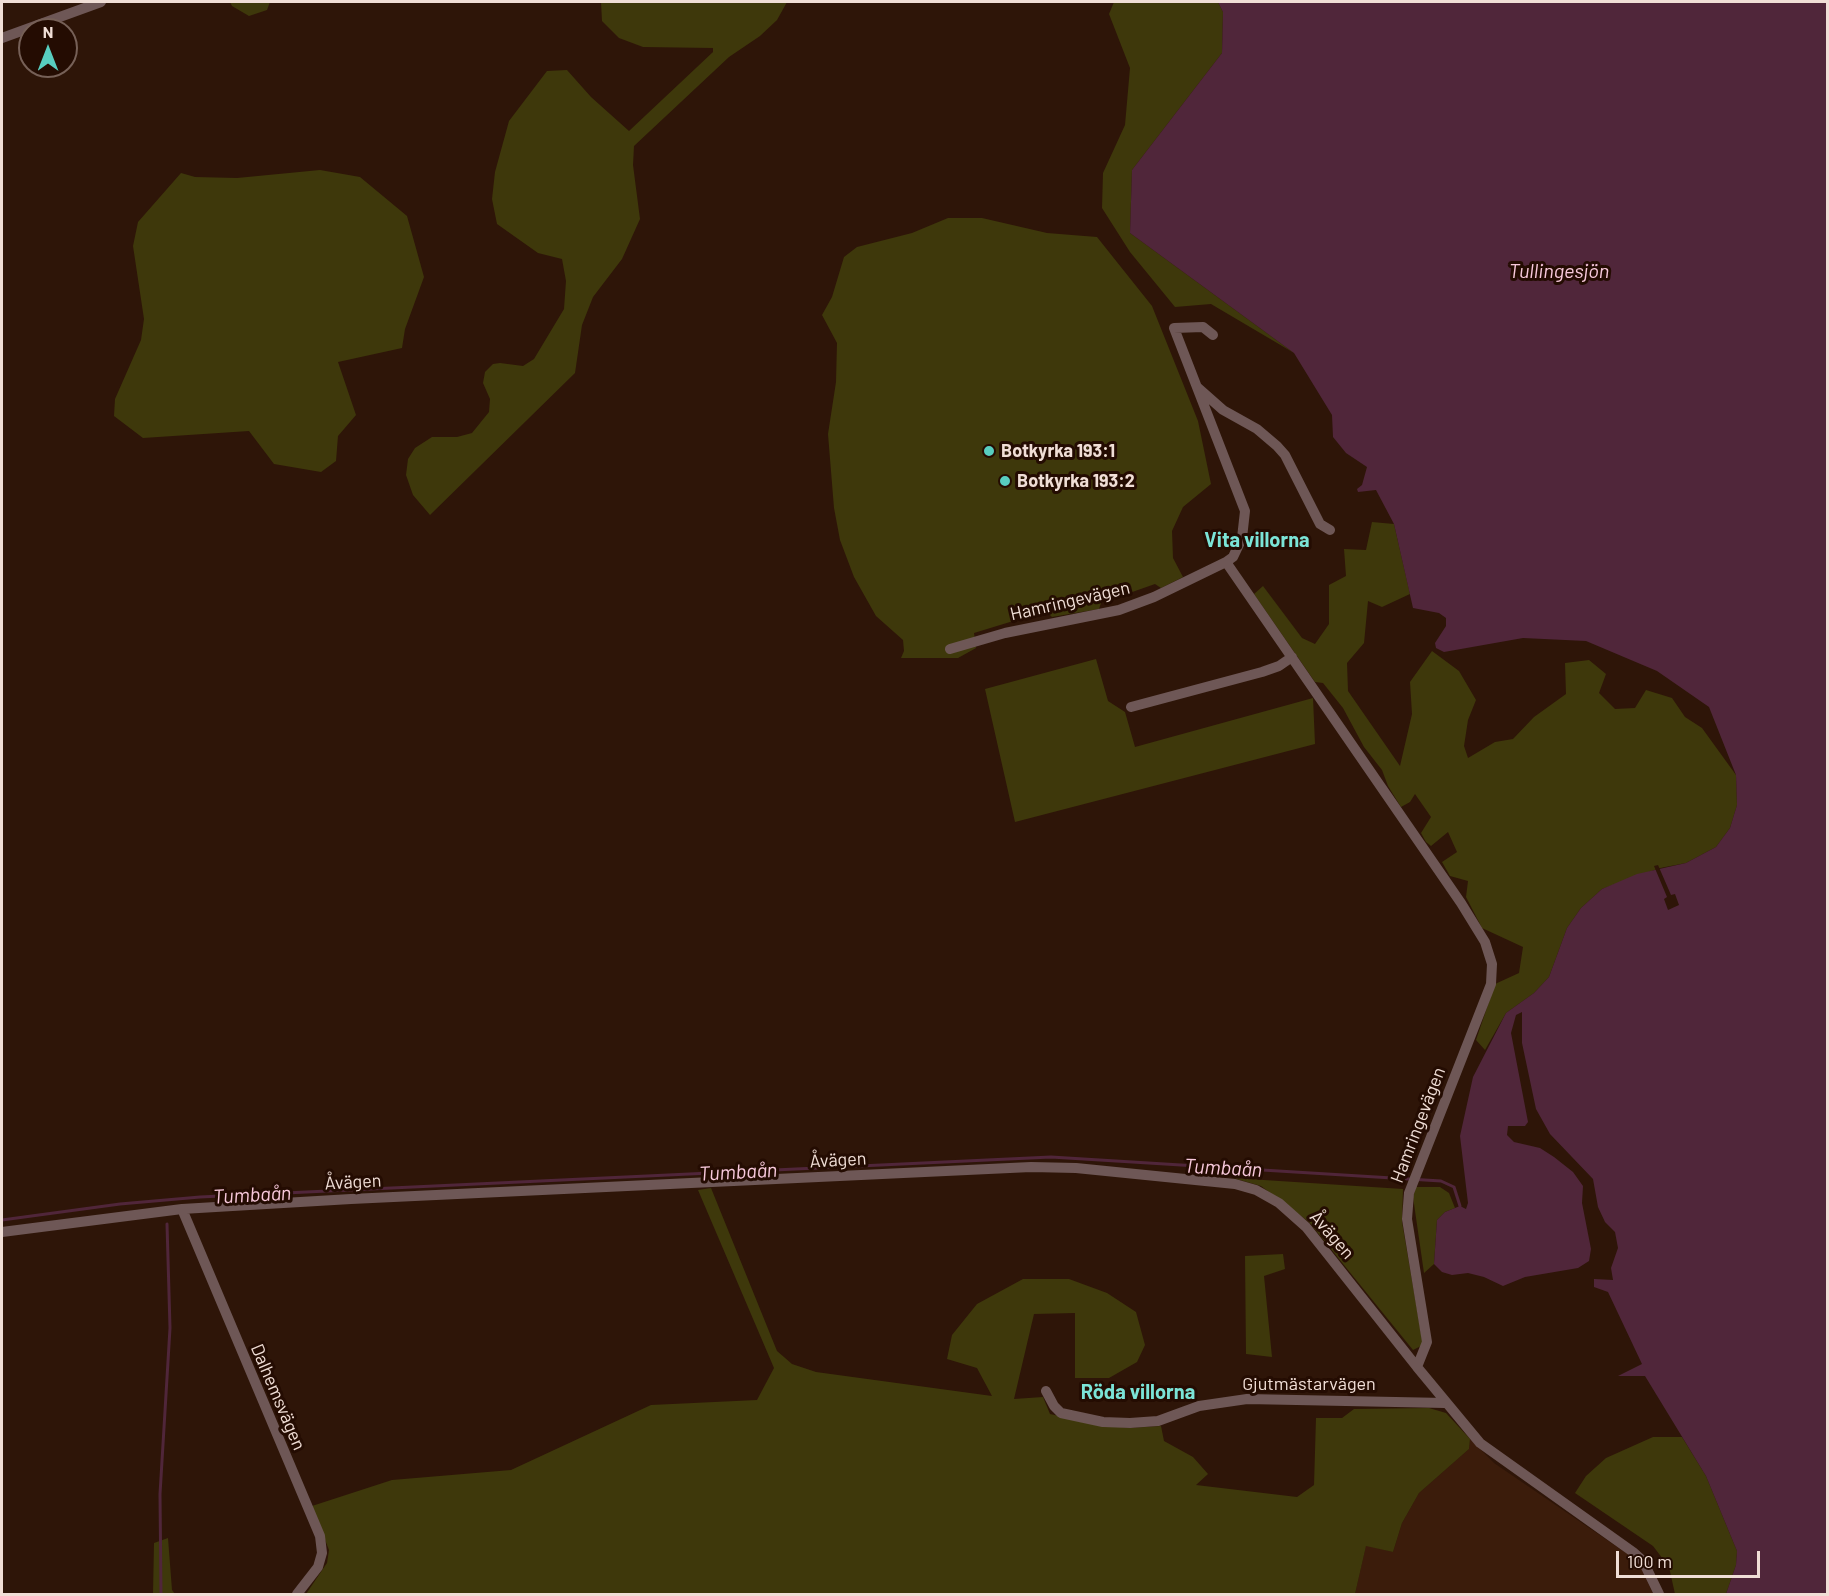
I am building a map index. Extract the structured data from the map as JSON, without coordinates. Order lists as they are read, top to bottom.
{
  "streets": {
    "street": [
      "Hamringevägen",
      "Åvägen",
      "Gjutmästarvägen",
      "Dalhemsvägen"
    ]
  },
  "crossings": [
    ["Hamringevägen", "Åvägen"],
    ["Åvägen", "Dalhemsvägen"]
  ],
  "districts": ["Vita villorna", "Röda villorna"],
  "water": ["Tullingesjön", "Tumbaån"],
  "places": ["Botkyrka 193:1", "Botkyrka 193:2"],
  "scale_bar": "100 m",
  "north": "top"
}
